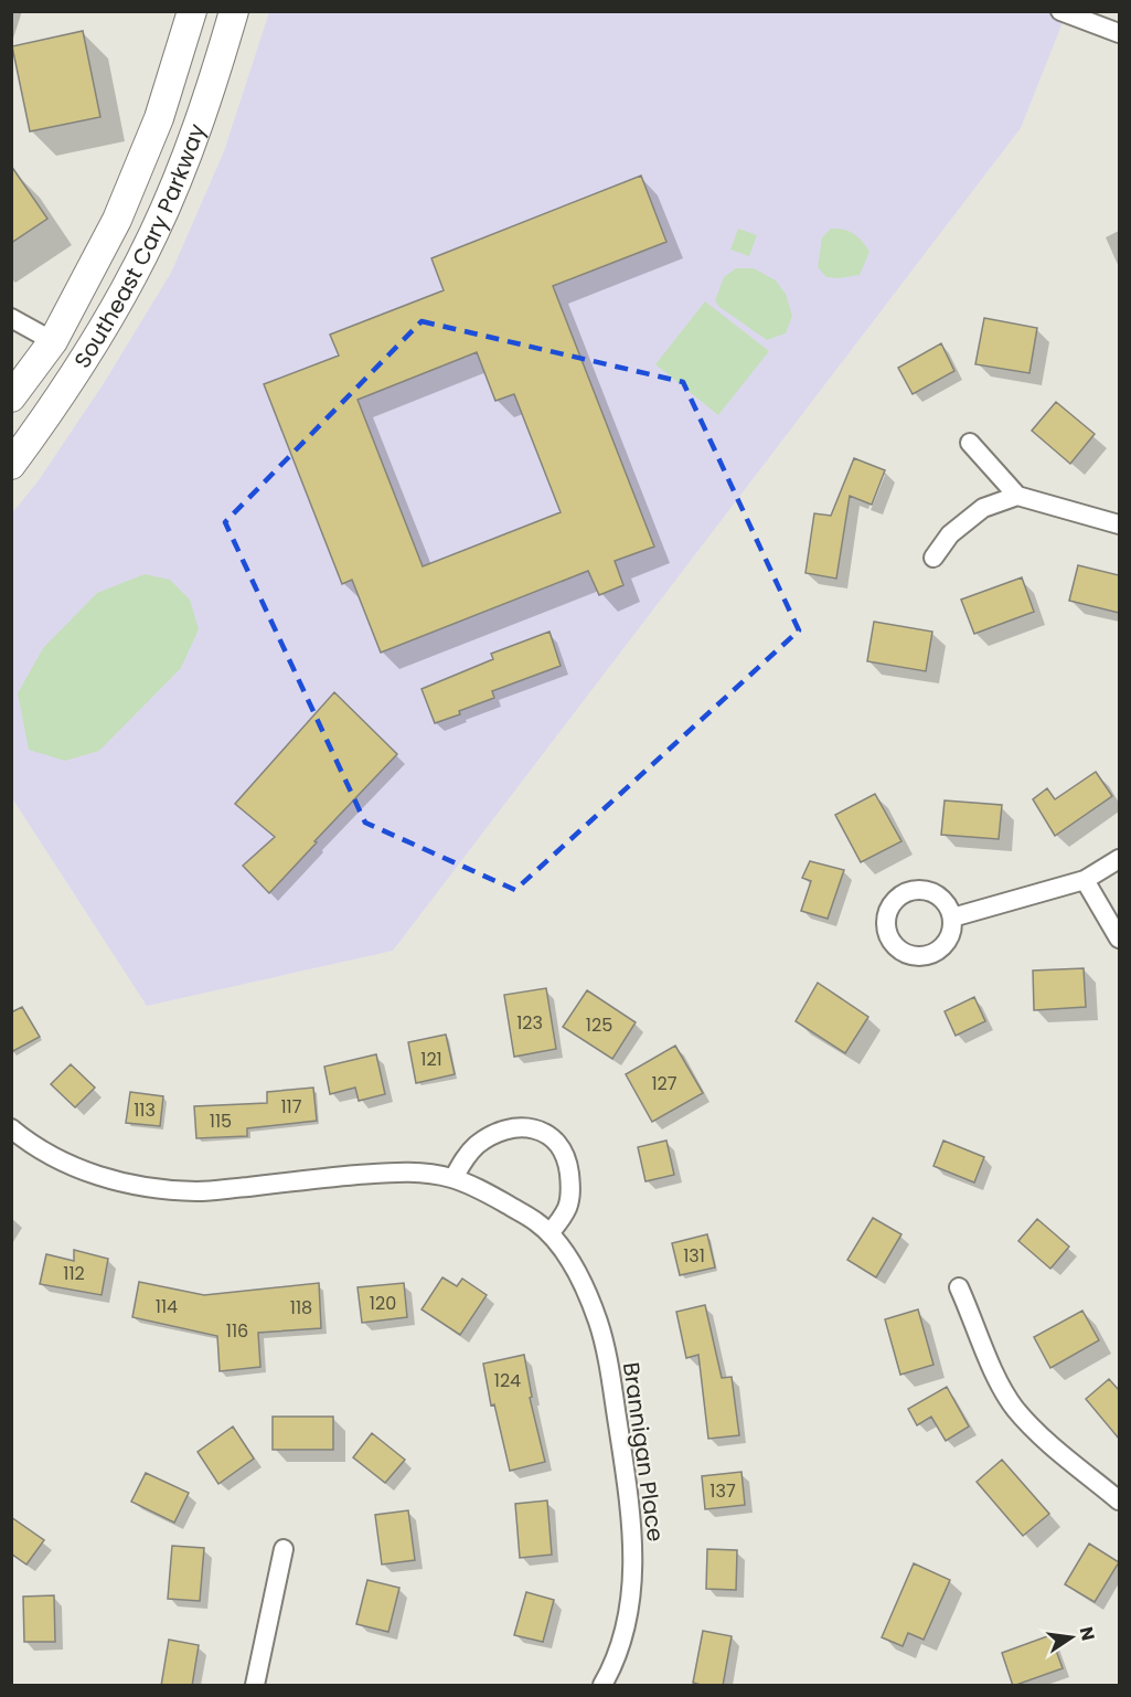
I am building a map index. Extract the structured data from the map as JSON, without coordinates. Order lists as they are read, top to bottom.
{
  "streets": {
    "main road": ["Southeast Cary Parkway"],
    "street": ["Brannigan Place"]
  },
  "house_numbers": [
    "123",
    "125",
    "121",
    "127",
    "117",
    "113",
    "115",
    "131",
    "112",
    "120",
    "114",
    "118",
    "116",
    "124",
    "137"
  ],
  "north": "right"
}
